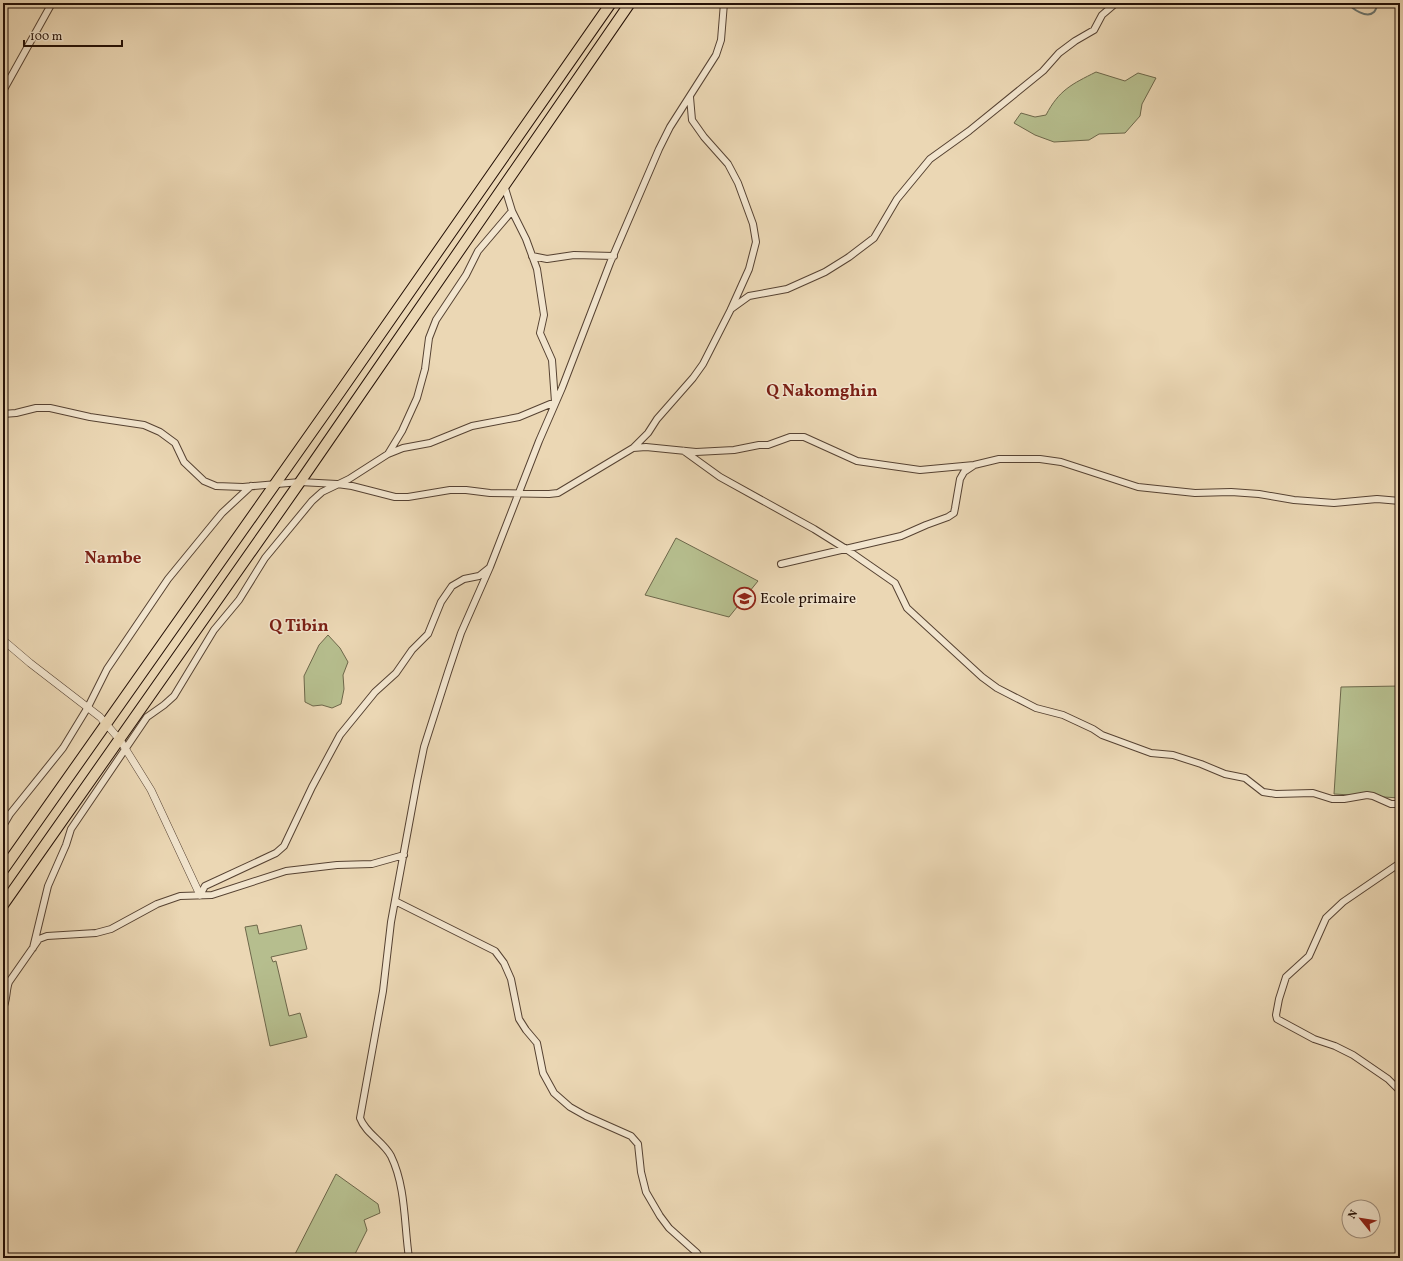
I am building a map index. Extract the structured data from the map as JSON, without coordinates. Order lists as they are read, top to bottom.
{
  "districts": ["Q Nakomghin", "Nambe", "Q Tibin"],
  "places": {
    "school or university": ["Ecole primaire"]
  },
  "scale_bar": "100 m",
  "north": "top left"
}
